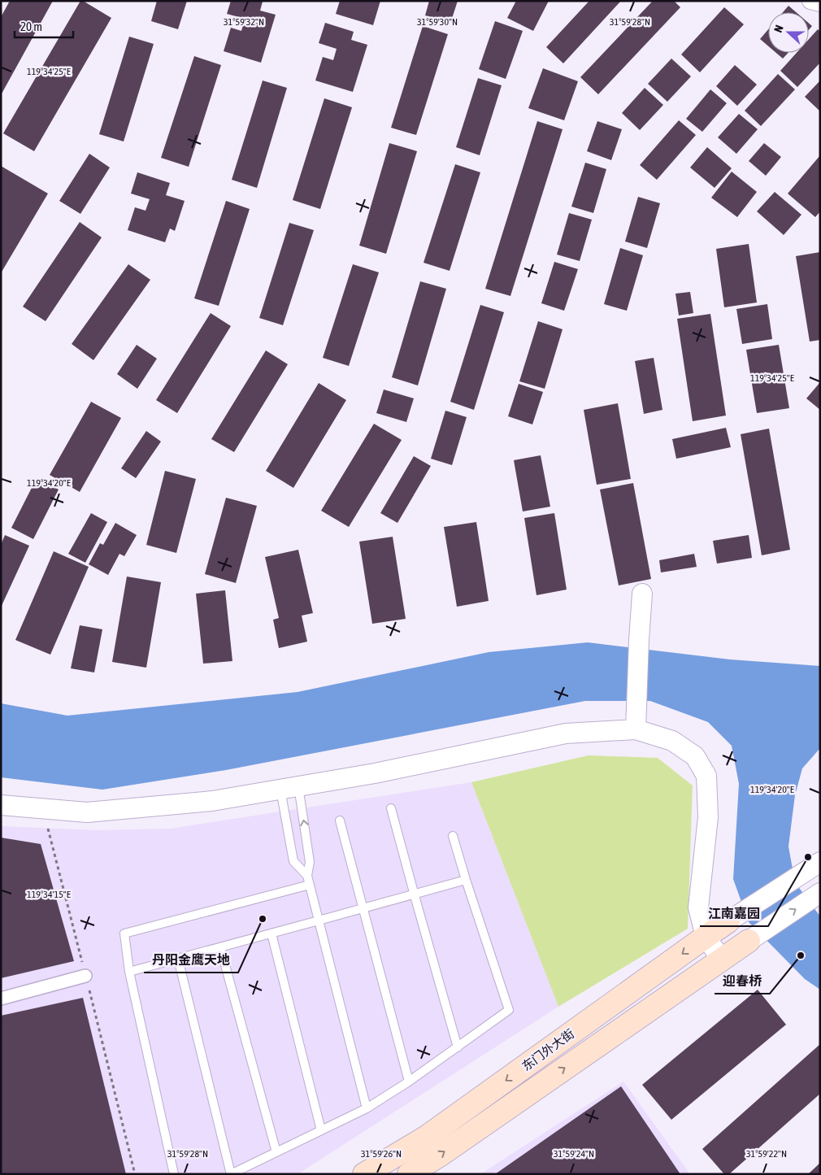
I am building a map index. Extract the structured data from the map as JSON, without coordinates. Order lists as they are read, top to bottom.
{
  "streets": {
    "main road": ["东门外大街"]
  },
  "places": ["江南嘉园", "丹阳金鹰天地", "迎春桥"],
  "scale_bar": "20 m",
  "north": "left",
  "coordinates": [
    "31°59'32\"N",
    "31°59'28\"N",
    "31°59'30\"N",
    "119°34'25\"E",
    "119°34'20\"E",
    "119°34'15\"E",
    "31°59'26\"N",
    "31°59'24\"N",
    "31°59'22\"N"
  ]
}
